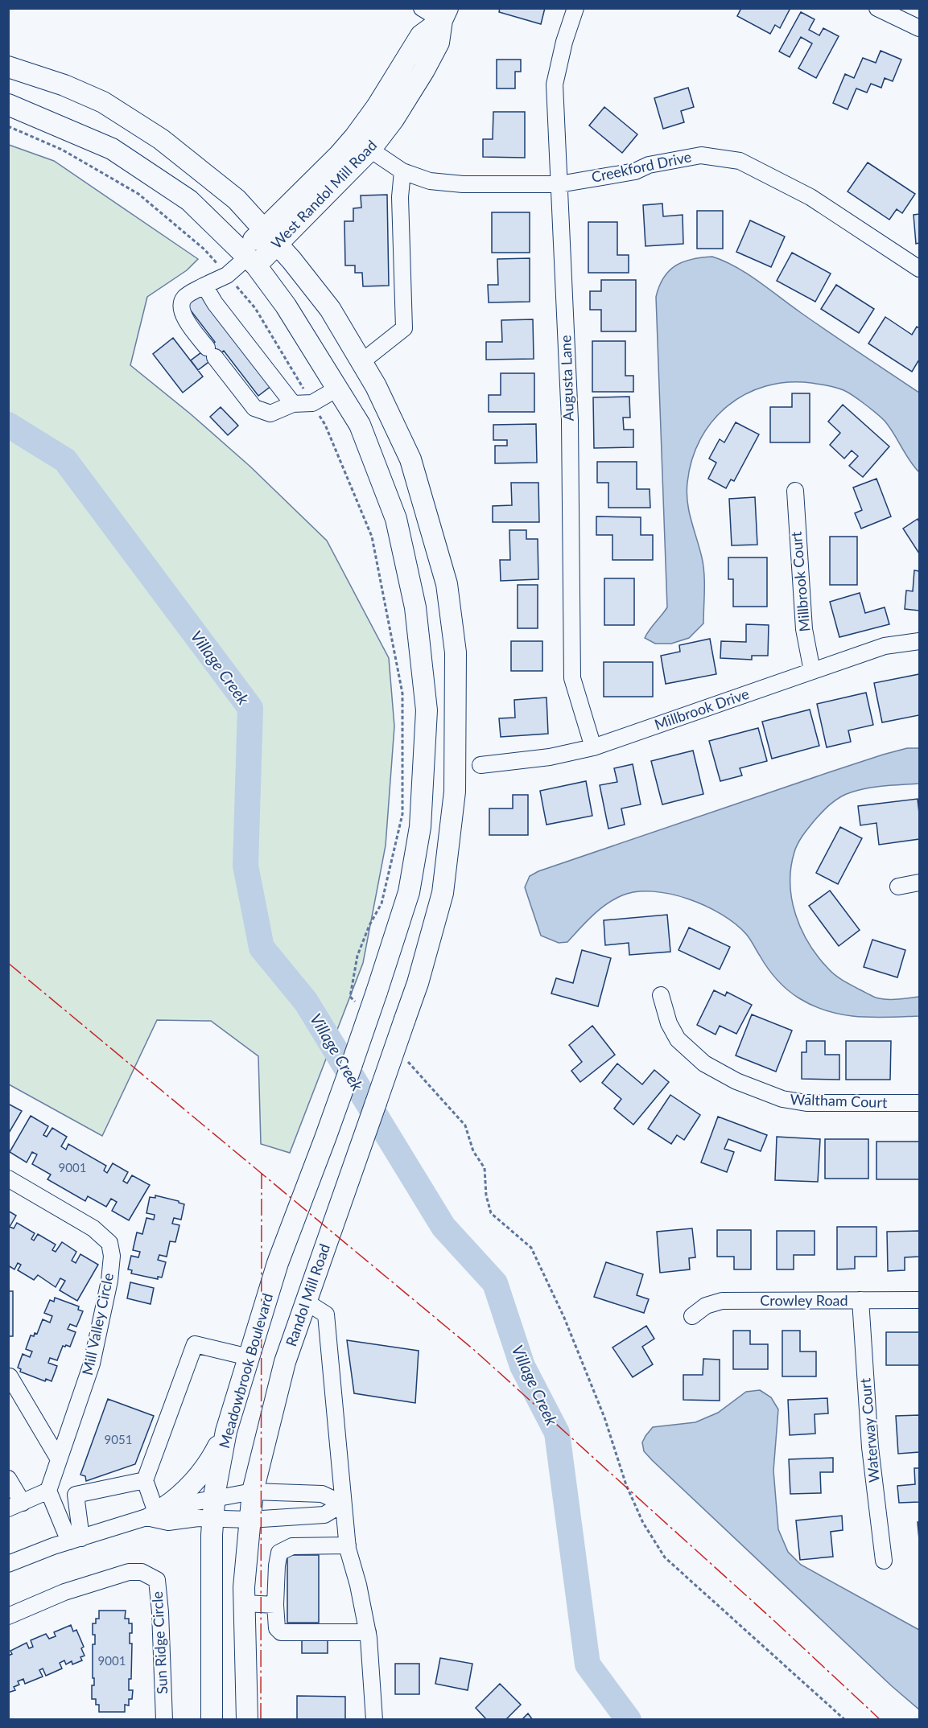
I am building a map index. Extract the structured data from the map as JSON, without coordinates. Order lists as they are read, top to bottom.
{
  "streets": {
    "main road": ["West Randol Mill Road", "Randol Mill Road", "Meadowbrook Boulevard"],
    "street": [
      "Creekford Drive",
      "Augusta Lane",
      "Millbrook Court",
      "Millbrook Drive",
      "Waltham Court",
      "Crowley Road",
      "Mill Valley Circle",
      "Waterway Court",
      "Sun Ridge Circle"
    ]
  },
  "crossings": [
    ["Creekford Drive", "West Randol Mill Road"],
    ["Creekford Drive", "Augusta Lane"],
    ["West Randol Mill Road", "Randol Mill Road"],
    ["West Randol Mill Road", "Meadowbrook Boulevard"],
    ["Augusta Lane", "Millbrook Drive"],
    ["Millbrook Court", "Millbrook Drive"],
    ["Crowley Road", "Waterway Court"]
  ],
  "water": ["Village Creek"],
  "house_numbers": ["9001", "9051", "9001"]
}
